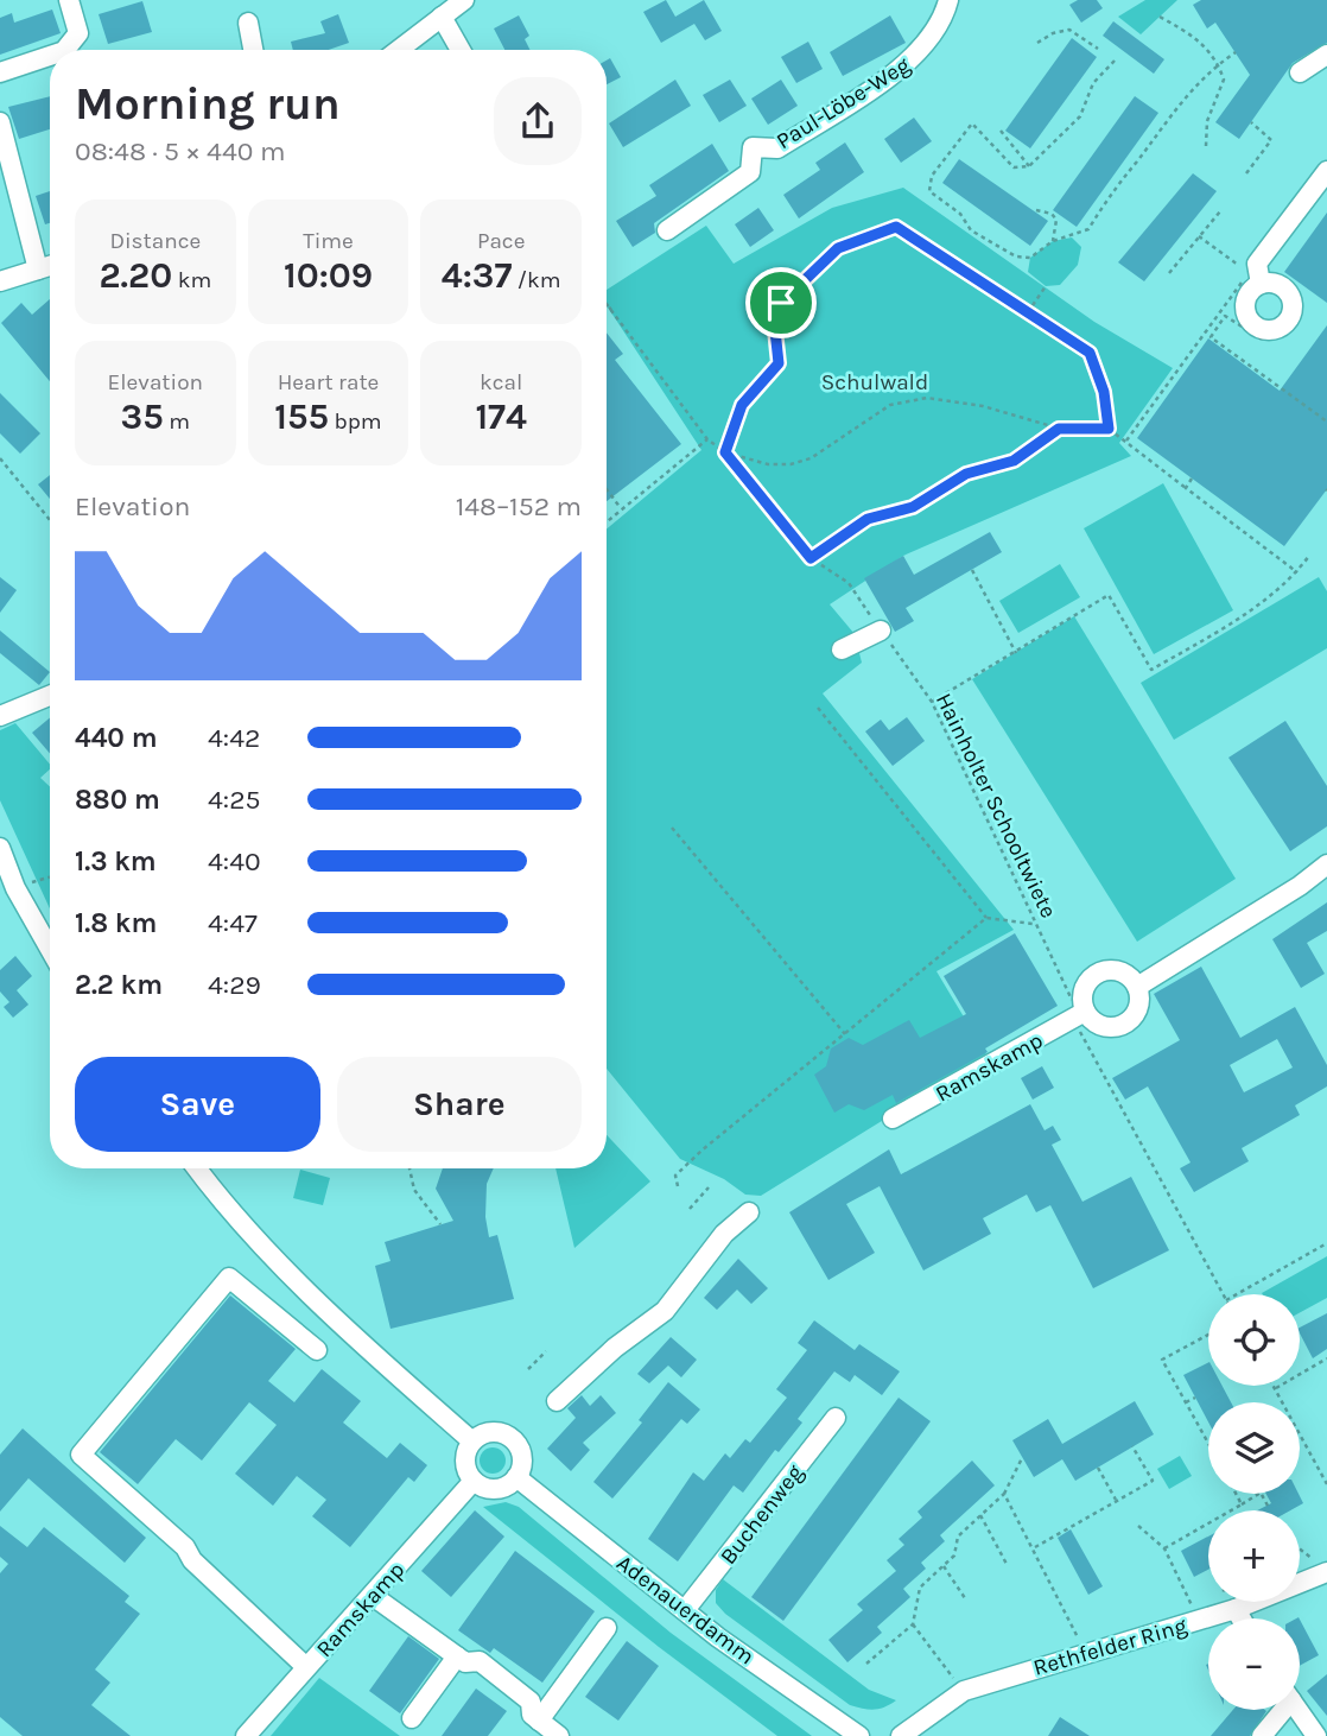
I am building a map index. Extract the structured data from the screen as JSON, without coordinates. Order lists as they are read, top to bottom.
{
  "streets": {
    "street": [
      "Paul-Löbe-Weg",
      "Ramskamp",
      "Buchenweg",
      "Adenauerdamm",
      "Rethfelder Ring"
    ],
    "path": ["Hainholter Schooltwiete"]
  },
  "crossings": [
    ["Hainholter Schooltwiete", "Ramskamp"],
    ["Ramskamp", "Adenauerdamm"],
    ["Buchenweg", "Adenauerdamm"]
  ],
  "parks": ["Schulwald"],
  "page": {
    "heading": ["Morning run", "08:48 · 5 × 440 m"],
    "stats": [
      ["Distance", "2.20 km"],
      ["Time", "10:09"],
      ["Pace", "4:37 /km"],
      ["Elevation", "35 m"],
      ["Heart rate", "155 bpm"],
      ["kcal", "174"]
    ],
    "chart": ["Elevation", "148–152 m"],
    "list": [
      {
        "name": "440 m",
        "note": "4:42"
      },
      {
        "name": "880 m",
        "note": "4:25"
      },
      {
        "name": "1.3 km",
        "note": "4:40"
      },
      {
        "name": "1.8 km",
        "note": "4:47"
      },
      {
        "name": "2.2 km",
        "note": "4:29"
      }
    ],
    "buttons": ["Save", "Share"],
    "map_buttons": ["+", "−"]
  }
}
